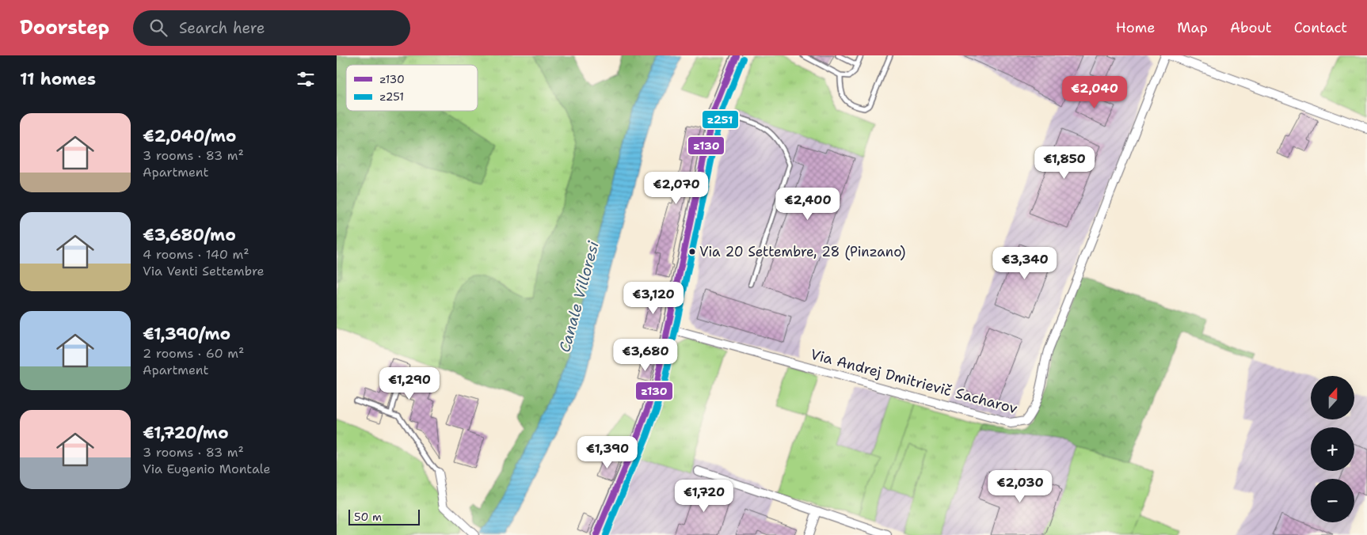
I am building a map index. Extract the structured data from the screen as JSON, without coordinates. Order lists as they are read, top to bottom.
{
  "streets": {
    "street": ["Via Andrej Dmitrievič Sacharov"]
  },
  "water": ["Canale Villoresi"],
  "places": ["Via 20 Settembre, 28 (Pinzano)"],
  "lines": ["transit line z130", "transit line z251"],
  "legend": ["z130", "z251"],
  "scale_bar": "50 m",
  "north": "top",
  "page": {
    "header": "Doorstep",
    "search": "Search here",
    "nav": [
      "Home",
      "Map",
      "About",
      "Contact"
    ],
    "heading": "11 homes",
    "price": [
      "€2,040",
      "€1,850",
      "€2,070",
      "€2,400",
      "€3,340",
      "€3,120",
      "€3,680",
      "€1,290",
      "€1,390",
      "€2,030",
      "€1,720"
    ],
    "list": [
      {
        "name": "€2,040/mo",
        "note": "3 rooms · 83 m² · Apartment"
      },
      {
        "name": "€3,680/mo",
        "note": "4 rooms · 140 m² · Via Venti Settembre"
      },
      {
        "name": "€1,390/mo",
        "note": "2 rooms · 60 m² · Apartment"
      },
      {
        "name": "€1,720/mo",
        "note": "3 rooms · 83 m² · Via Eugenio Montale"
      }
    ],
    "map_buttons": ["+", "−"],
    "scale": "50 m"
  }
}
